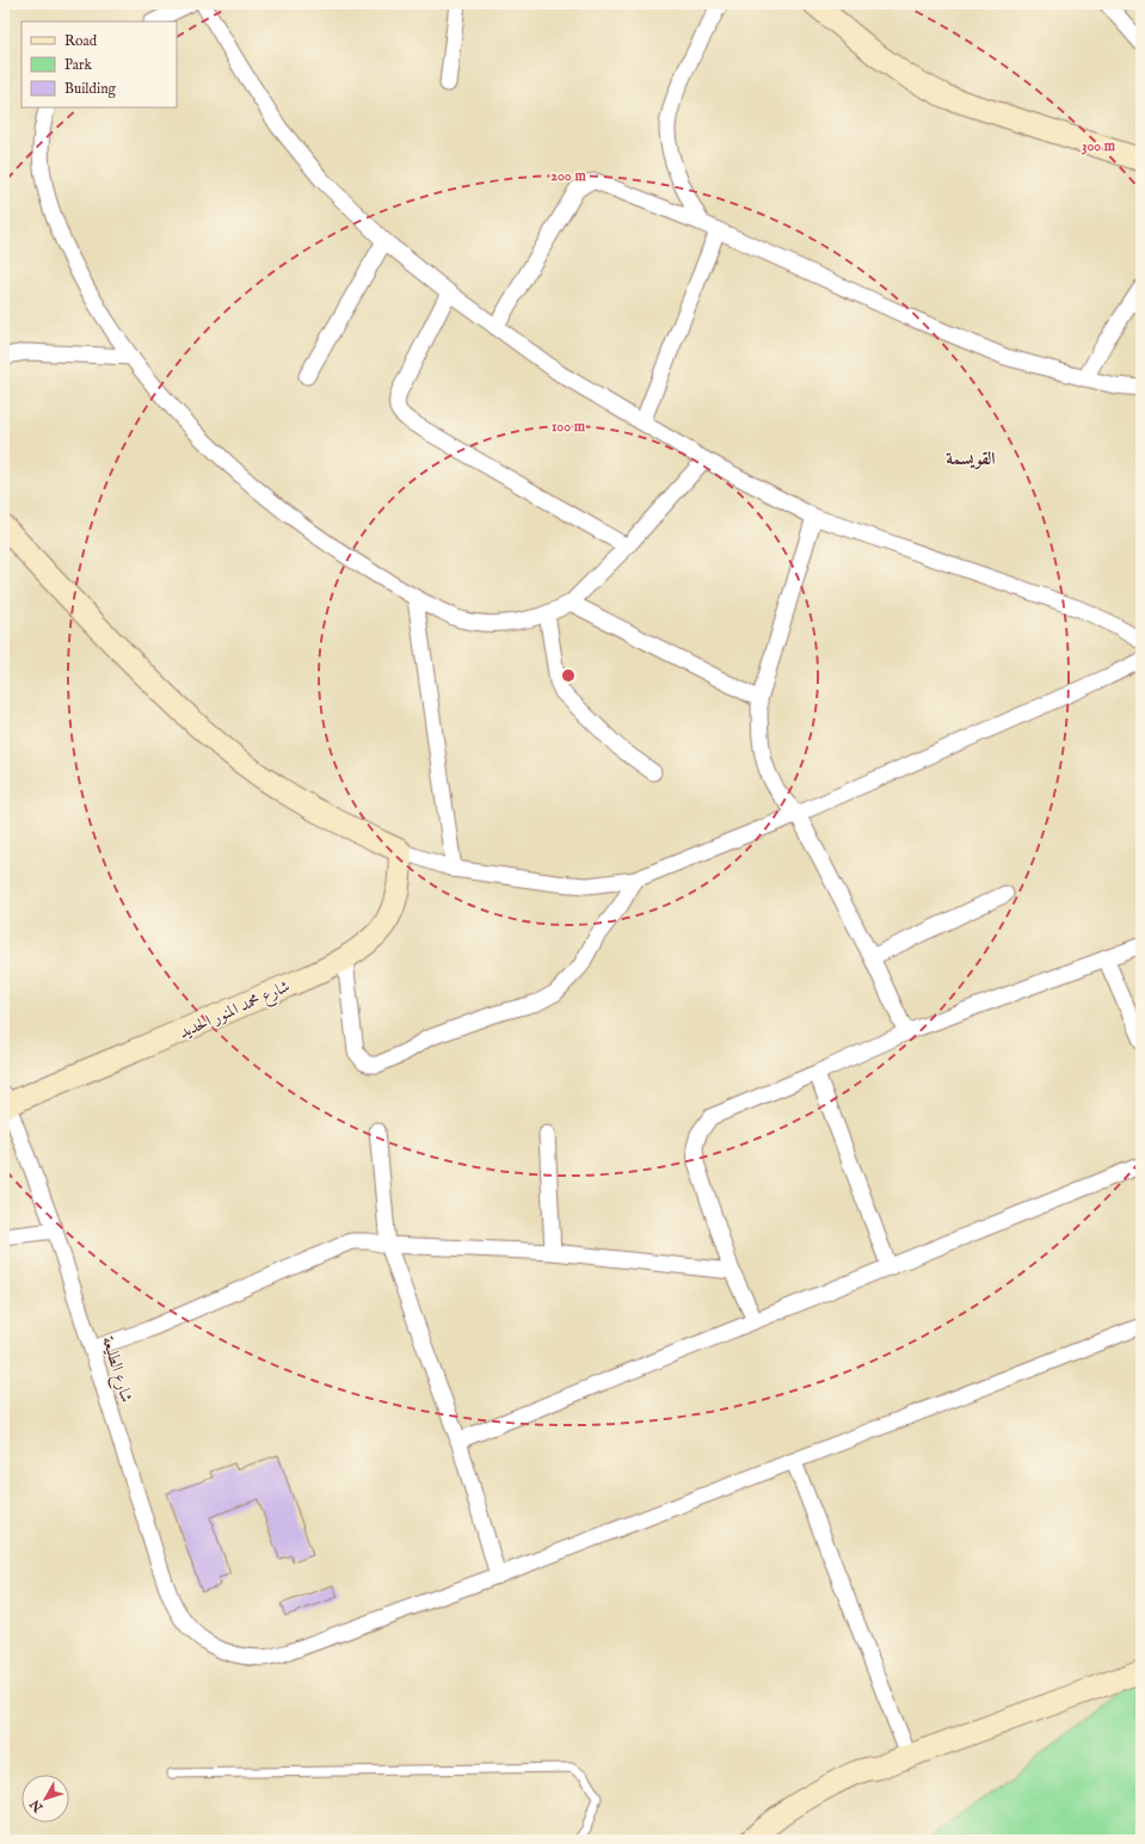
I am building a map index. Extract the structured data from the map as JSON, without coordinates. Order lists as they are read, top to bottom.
{
  "streets": {
    "street": ["شارع محمد المنور الحديد", "شارع الطليعة"]
  },
  "crossings": [
    ["شارع محمد المنور الحديد", "شارع الطليعة"]
  ],
  "districts": ["القويسمة"],
  "legend": ["Road", "Park", "Building"],
  "north": "bottom left",
  "rings": ["300 m", "200 m", "100 m"]
}
